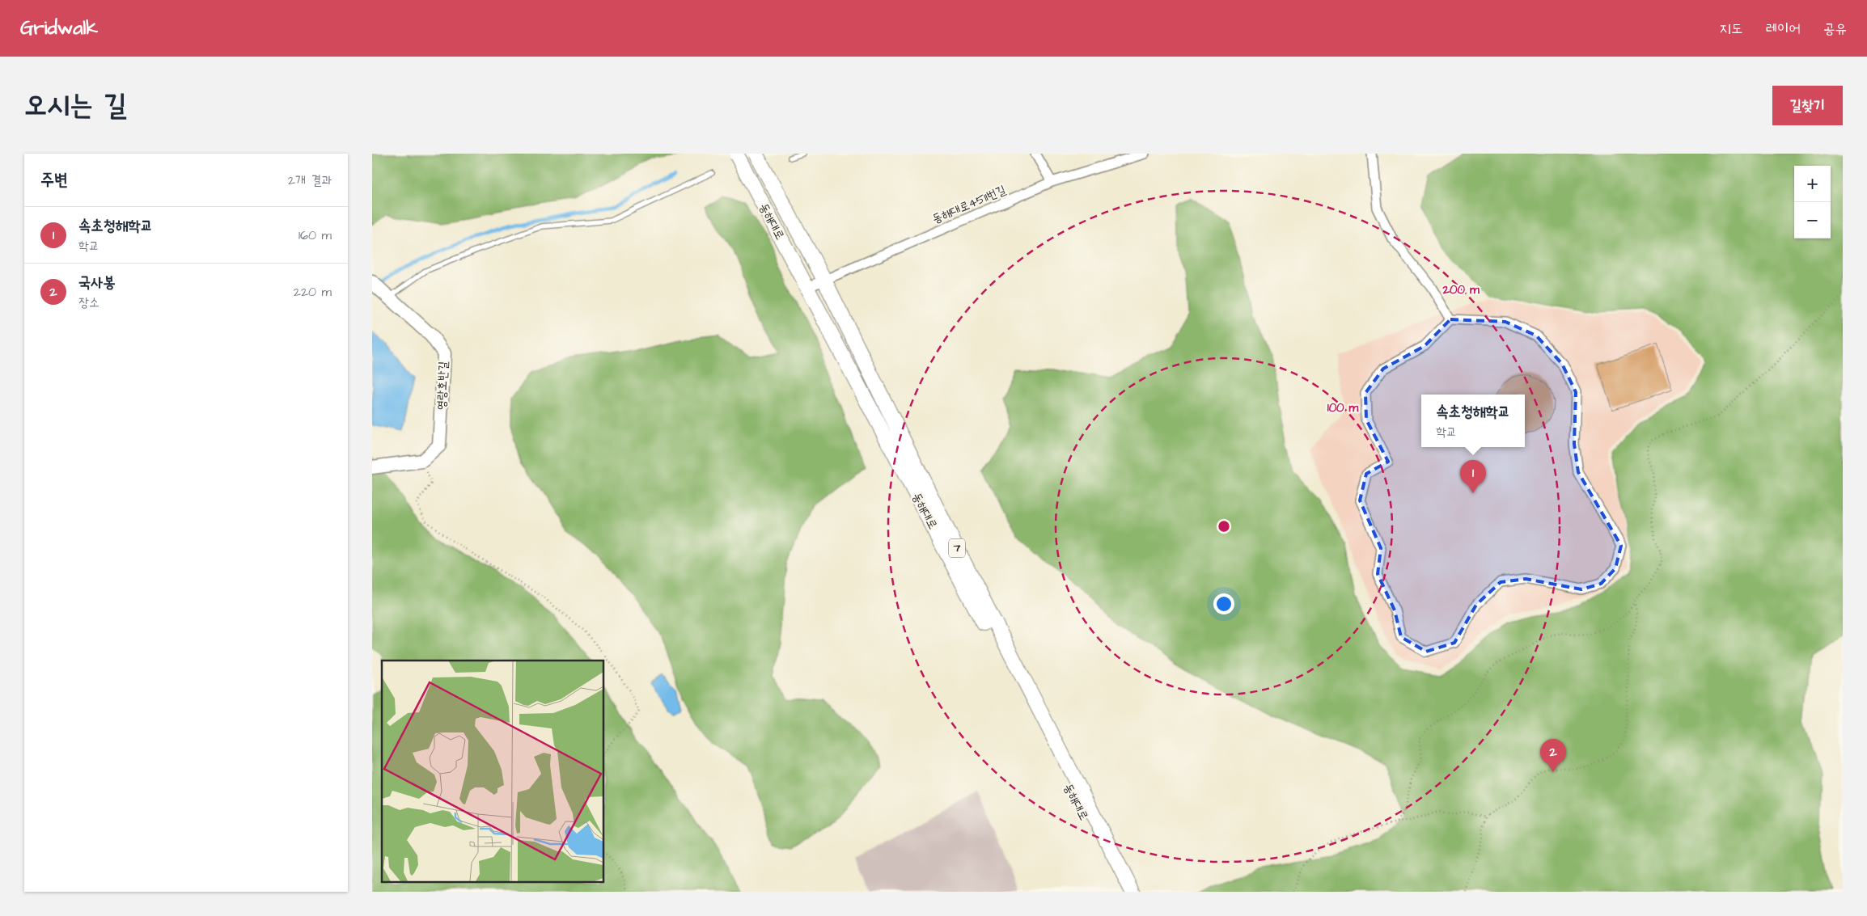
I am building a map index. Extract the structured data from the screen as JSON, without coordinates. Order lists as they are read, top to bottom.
{
  "streets": {
    "main road": ["동해대로", "7"],
    "street": ["동해대로4511번길", "영랑호반길"]
  },
  "crossings": [
    ["동해대로4511번길", "동해대로"]
  ],
  "page": {
    "header": "Gridwalk",
    "nav": ["지도", "레이어", "공유"],
    "title": "오시는 길",
    "buttons": "길찾기",
    "heading": ["주변", "2개 결과"],
    "map_buttons": ["+", "−"],
    "list": [
      {
        "mark": "1",
        "name": "속초청해학교",
        "note": "학교",
        "value": "160 m"
      },
      {
        "mark": "2",
        "name": "국사봉",
        "note": "장소",
        "value": "220 m"
      }
    ],
    "popup": ["속초청해학교", "학교"],
    "pins": ["1", "2"]
  },
  "rings": ["200 m", "100 m"]
}
